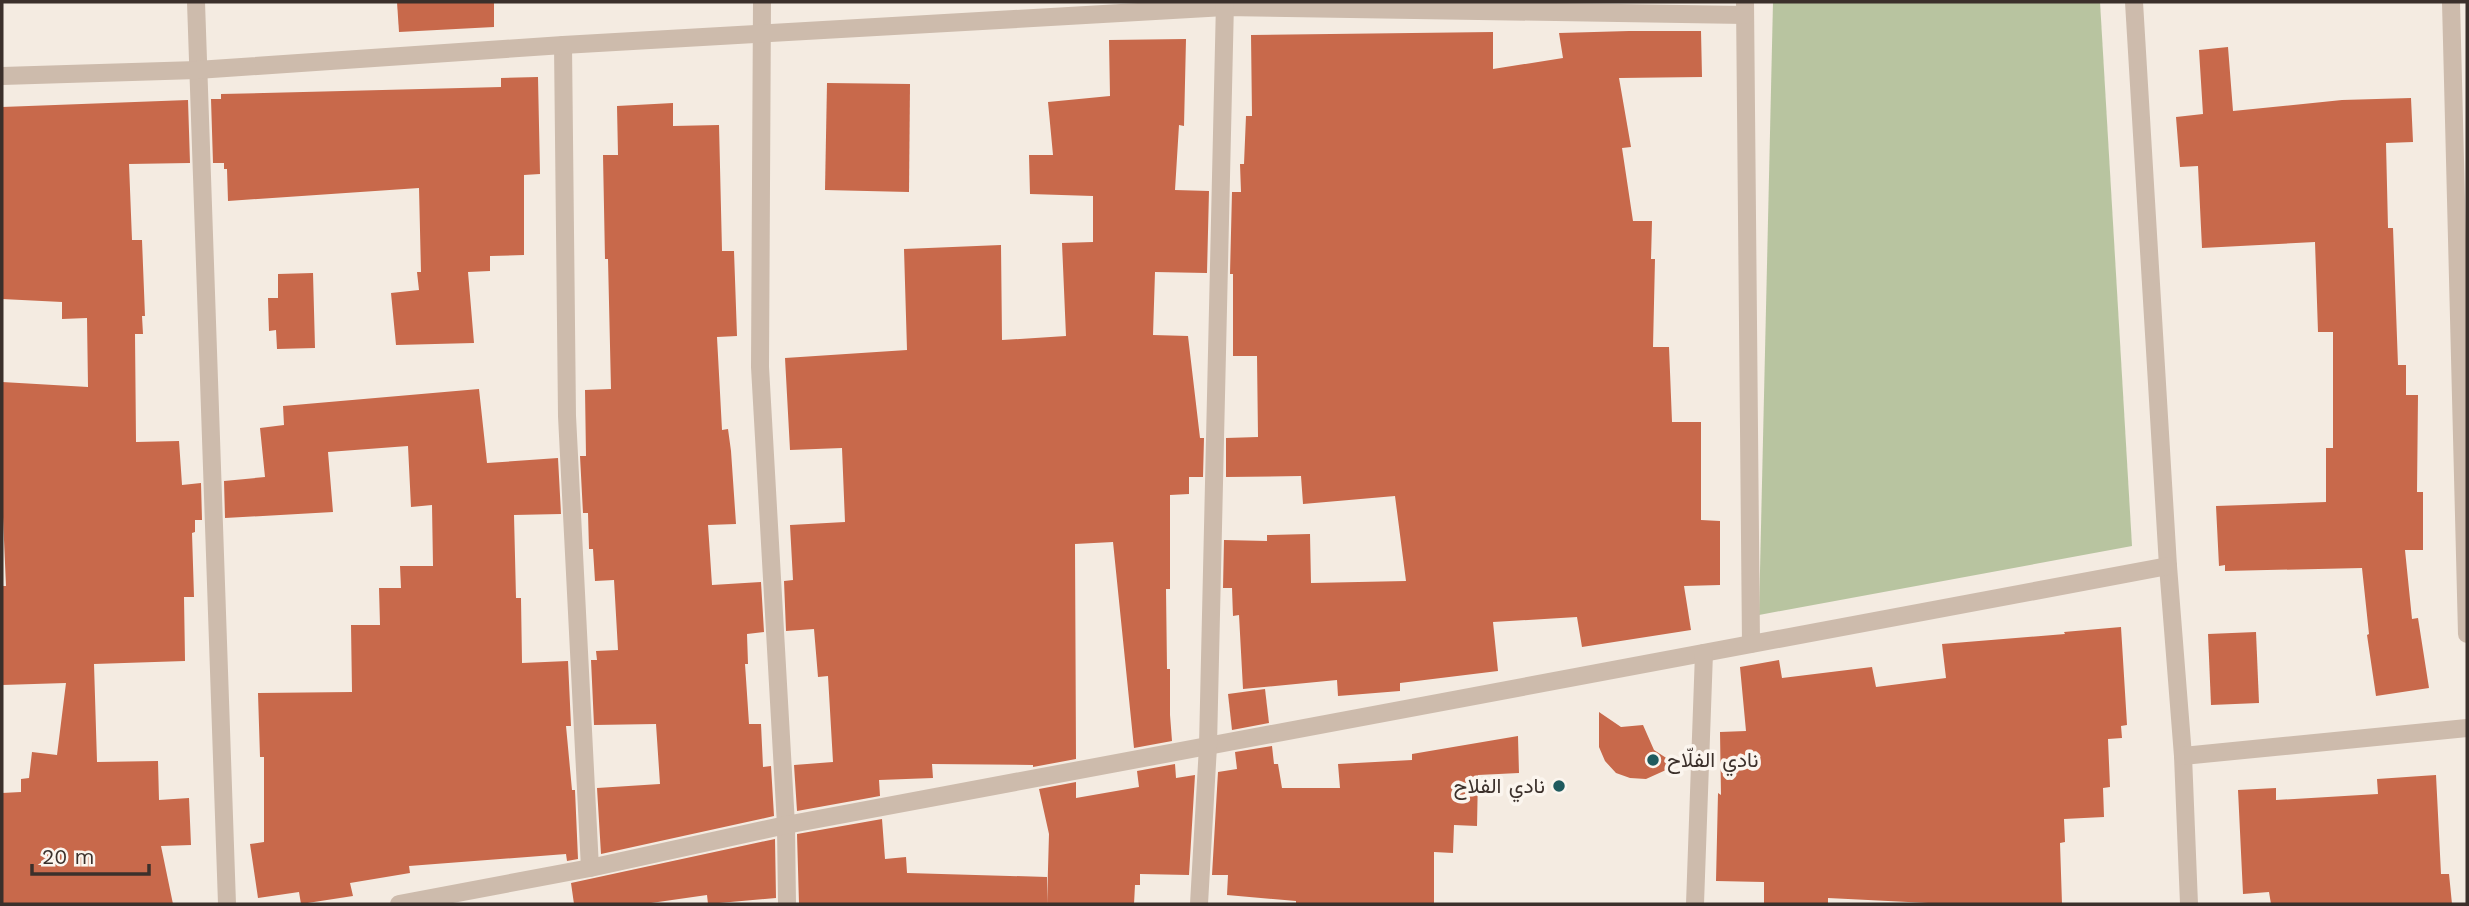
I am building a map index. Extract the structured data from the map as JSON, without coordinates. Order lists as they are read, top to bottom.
{
  "places": ["نادي الفلّاح", "نادي الفلاح"],
  "scale_bar": "20 m"
}
